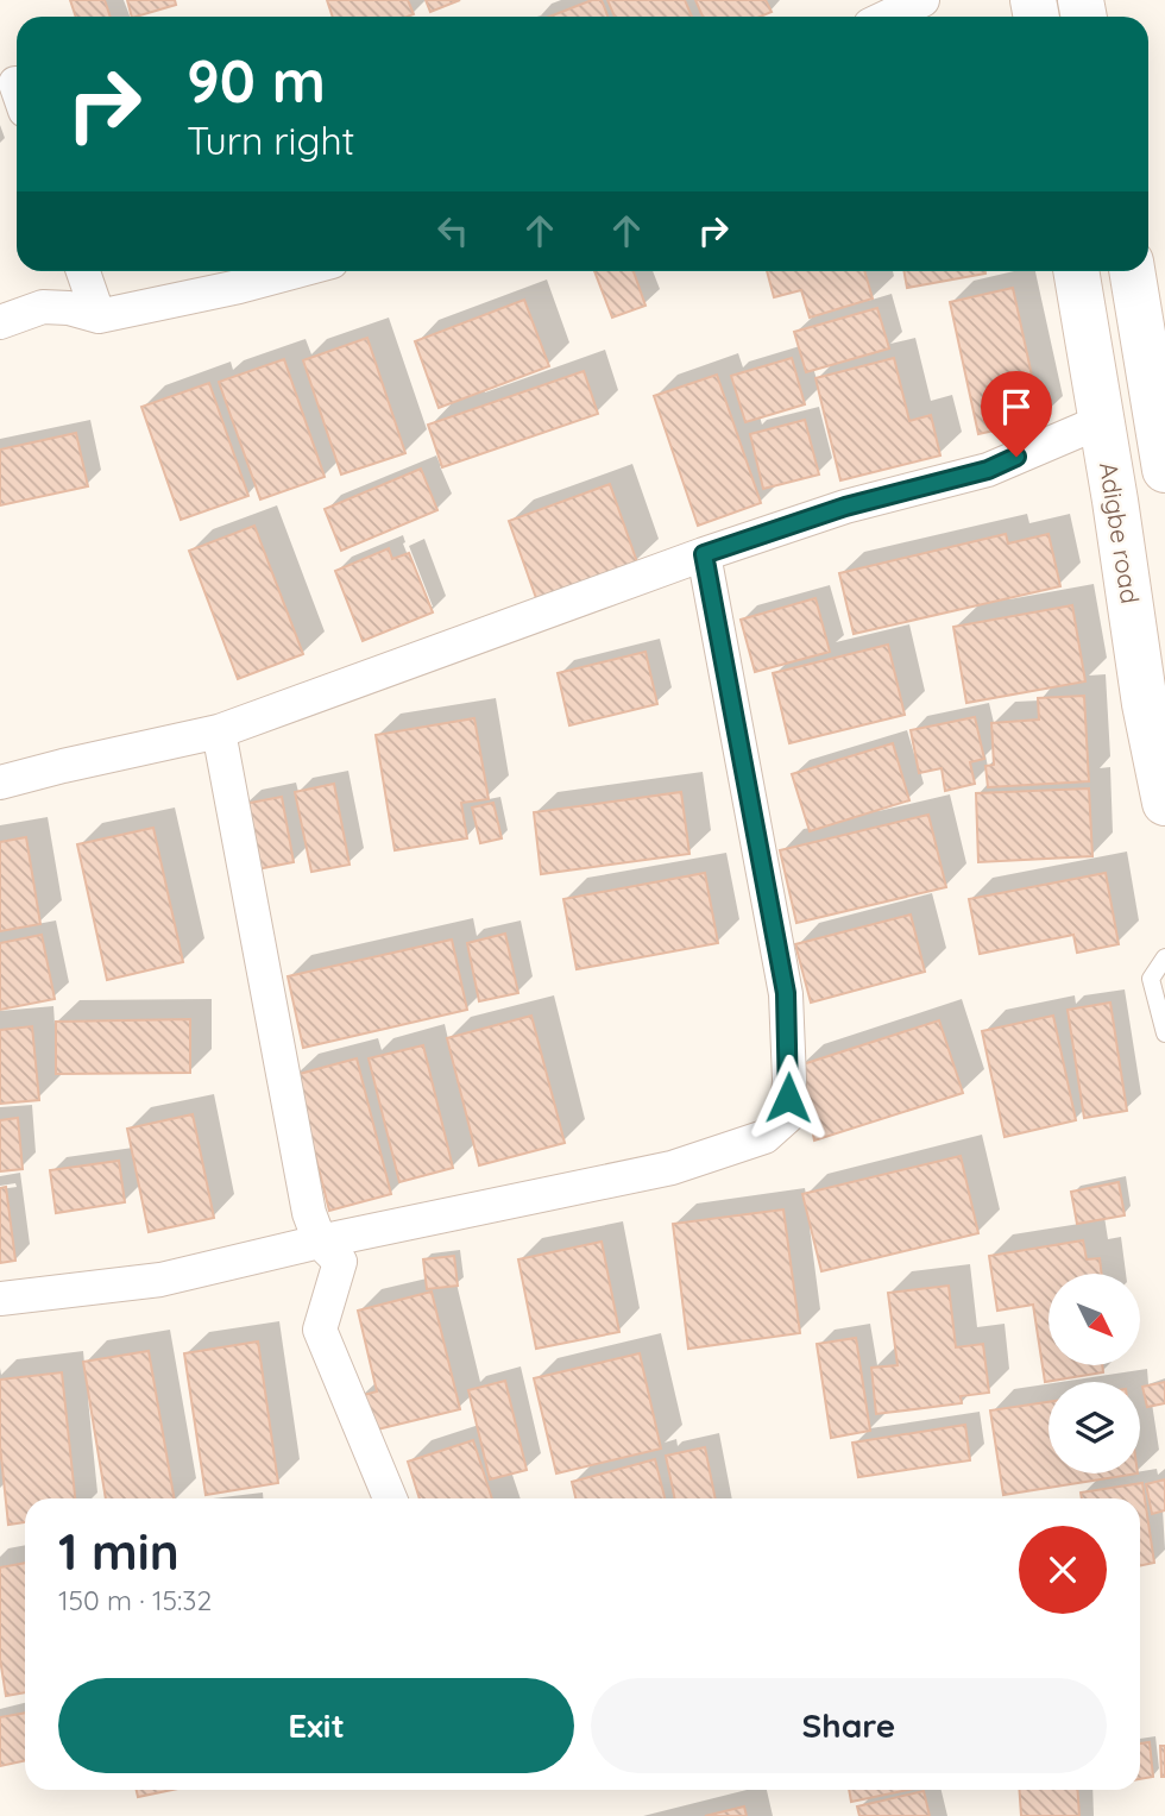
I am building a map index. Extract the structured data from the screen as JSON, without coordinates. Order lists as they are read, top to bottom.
{
  "streets": {
    "main road": ["Adigbe road"]
  },
  "north": "bottom right",
  "page": {
    "turn": ["90 m", "Turn right"],
    "heading": ["1 min", "150 m · 15:32"],
    "buttons": ["Exit", "Share"]
  }
}
